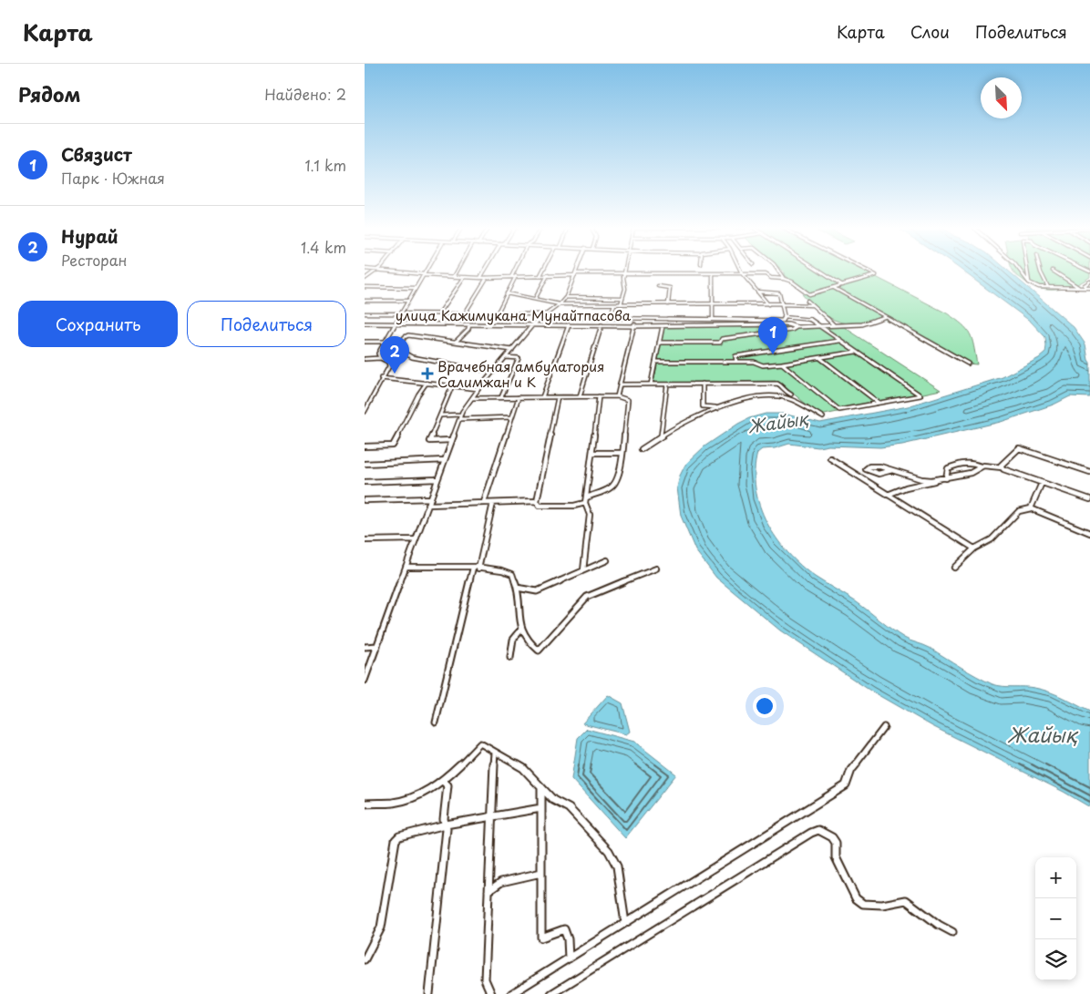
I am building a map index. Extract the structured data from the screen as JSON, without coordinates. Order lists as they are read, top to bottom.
{
  "streets": {
    "street": ["улица Кажимукана Мунайтпасова"]
  },
  "water": ["Жайық"],
  "places": {
    "health": ["Врачебная амбулатория Салимжан и К"]
  },
  "north": "bottom right",
  "page": {
    "header": "Карта",
    "nav": ["Карта", "Слои", "Поделиться"],
    "heading": ["Рядом", "Найдено: 2"],
    "list": [
      {
        "mark": "1",
        "name": "Связист",
        "note": "Парк · Южная",
        "value": "1.1 km"
      },
      {
        "mark": "2",
        "name": "Нурай",
        "note": "Ресторан",
        "value": "1.4 km"
      }
    ],
    "buttons": ["Сохранить", "Поделиться"],
    "pins": ["1", "2"],
    "map_buttons": ["+", "−"]
  }
}
